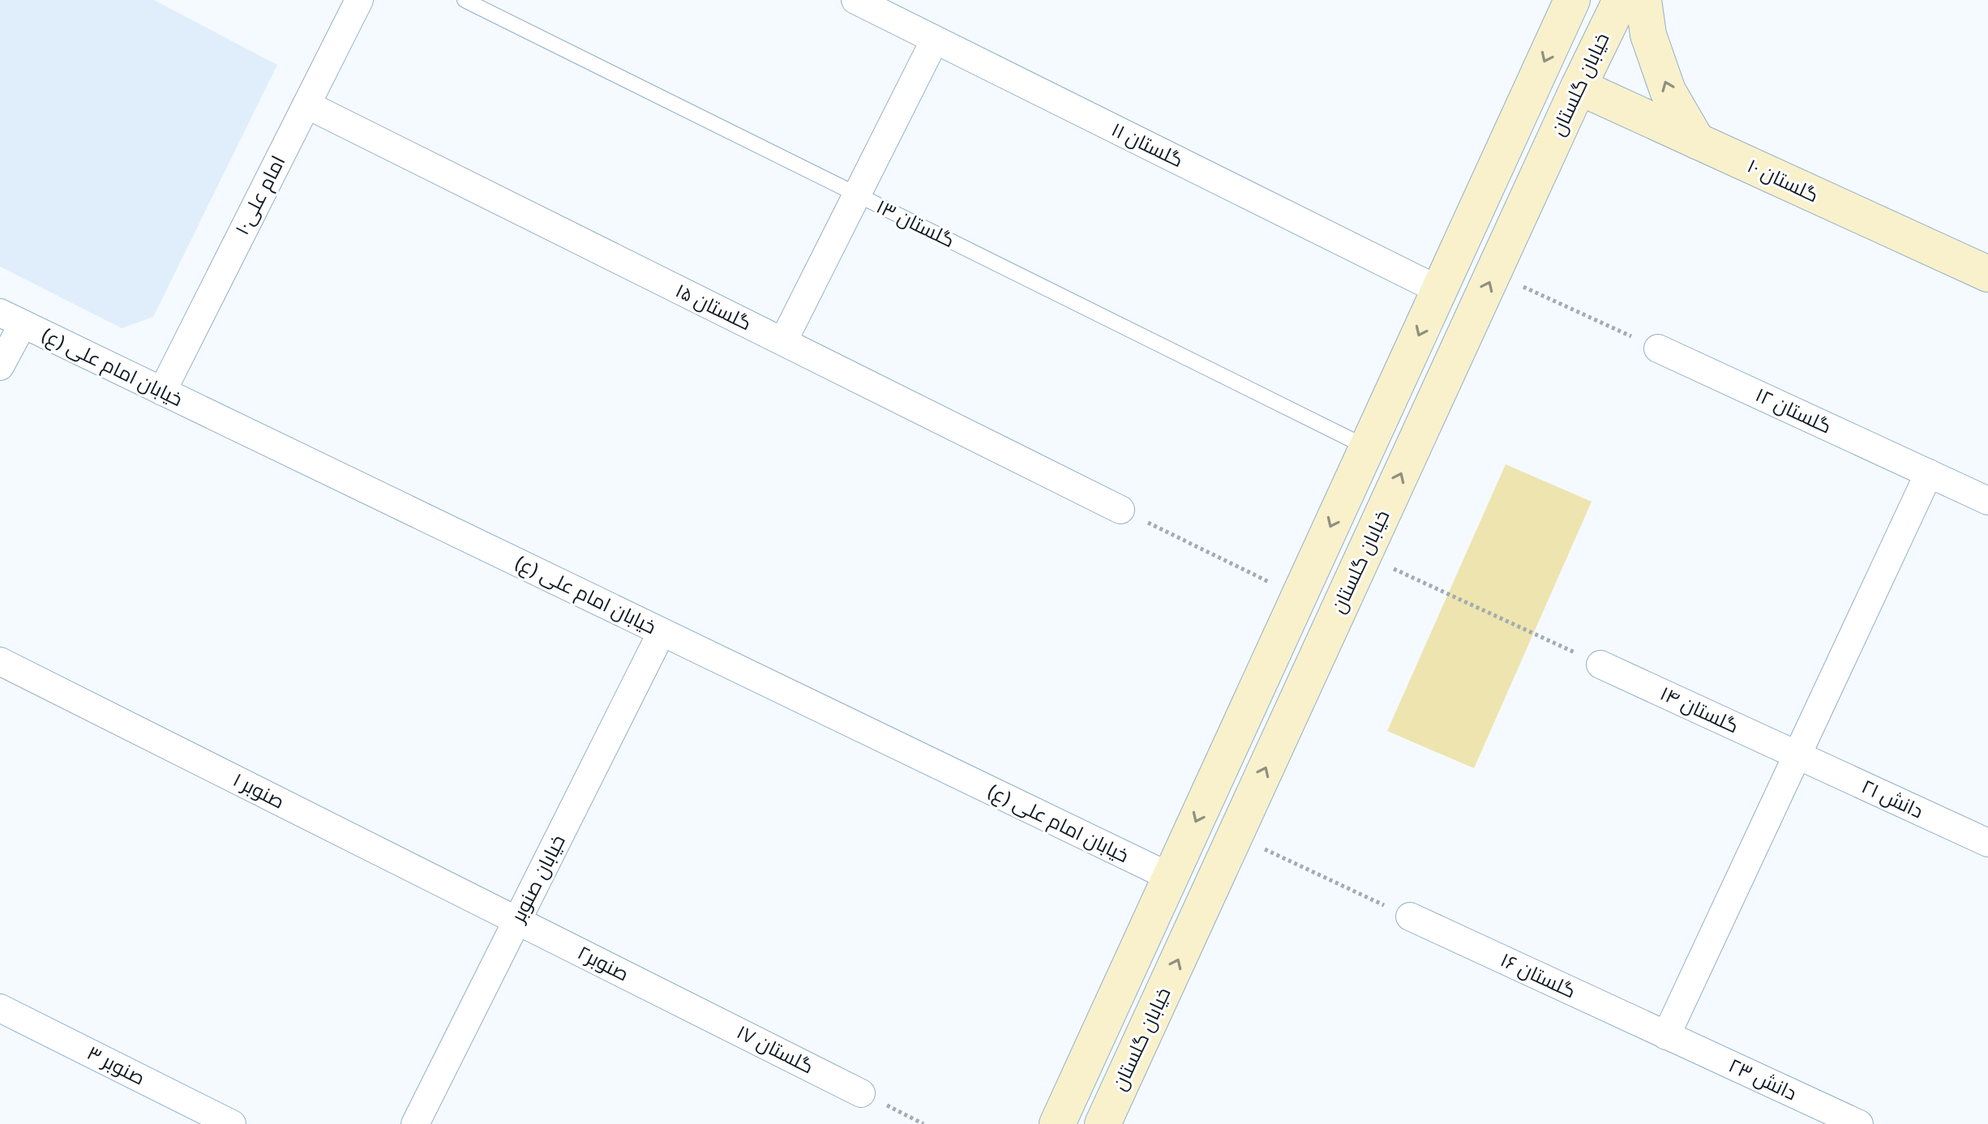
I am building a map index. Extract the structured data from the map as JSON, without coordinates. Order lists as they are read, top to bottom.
{
  "streets": {
    "street": [
      "خیابان گلستان",
      "گلستان ۱۱",
      "گلستان ۱۰",
      "امام علی۱۰",
      "گلستان ۱۵",
      "خیابان امام علی (ع)",
      "گلستان ۱۲",
      "گلستان ۱۴",
      "صنوبر ۱",
      "دانش ۲۱",
      "خیابان صنوبر",
      "صنوبر۲",
      "گلستان ۱۶",
      "گلستان ۱۷",
      "صنوبر ۳",
      "دانش ۲۳"
    ],
    "lane": ["گلستان ۱۳"]
  },
  "crossings": [
    ["خیابان گلستان", "گلستان ۱۰"],
    ["امام علی۱۰", "گلستان ۱۵"],
    ["امام علی۱۰", "خیابان امام علی (ع)"],
    ["خیابان امام علی (ع)", "خیابان صنوبر"],
    ["گلستان ۱۴", "دانش ۲۱"],
    ["صنوبر ۱", "خیابان صنوبر"],
    ["صنوبر ۱", "صنوبر۲"],
    ["خیابان صنوبر", "صنوبر۲"],
    ["صنوبر۲", "گلستان ۱۷"],
    ["گلستان ۱۶", "دانش ۲۳"]
  ]
}
